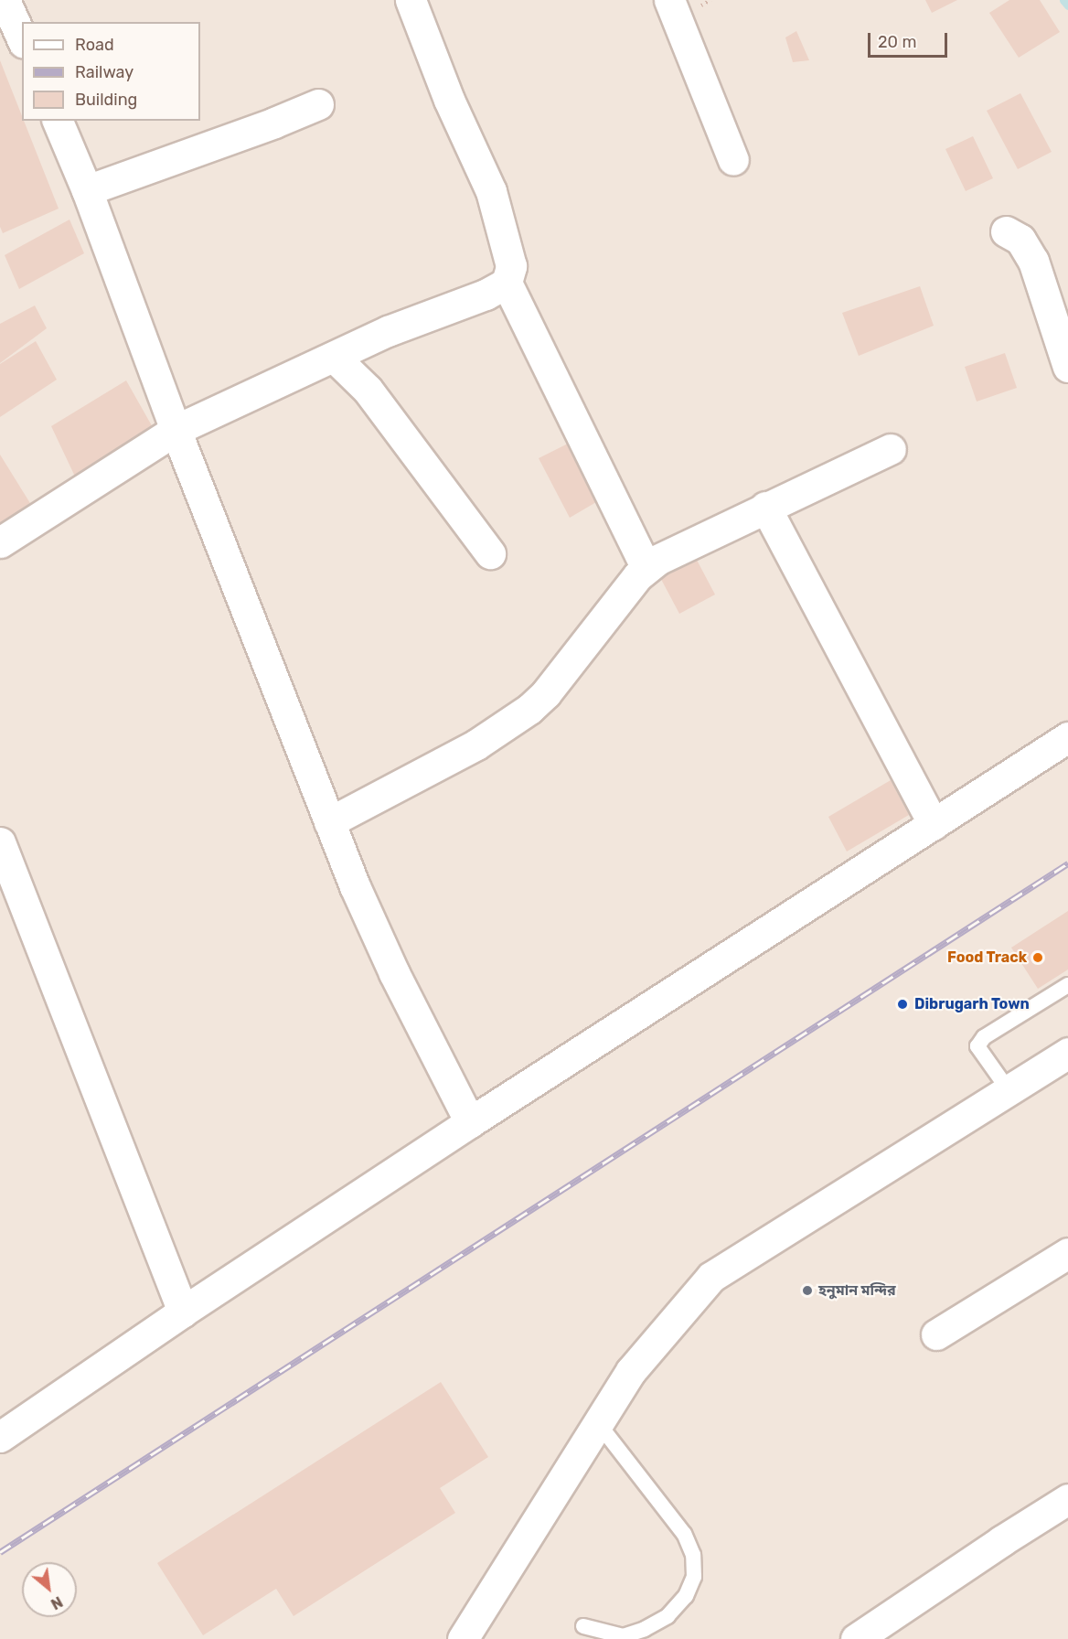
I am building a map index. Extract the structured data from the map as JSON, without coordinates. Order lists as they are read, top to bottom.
{
  "places": ["Food Track", "Dibrugarh Town", "হনুমান মন্দির"],
  "legend": ["Road", "Railway", "Building"],
  "scale_bar": "20 m",
  "north": "bottom right"
}
